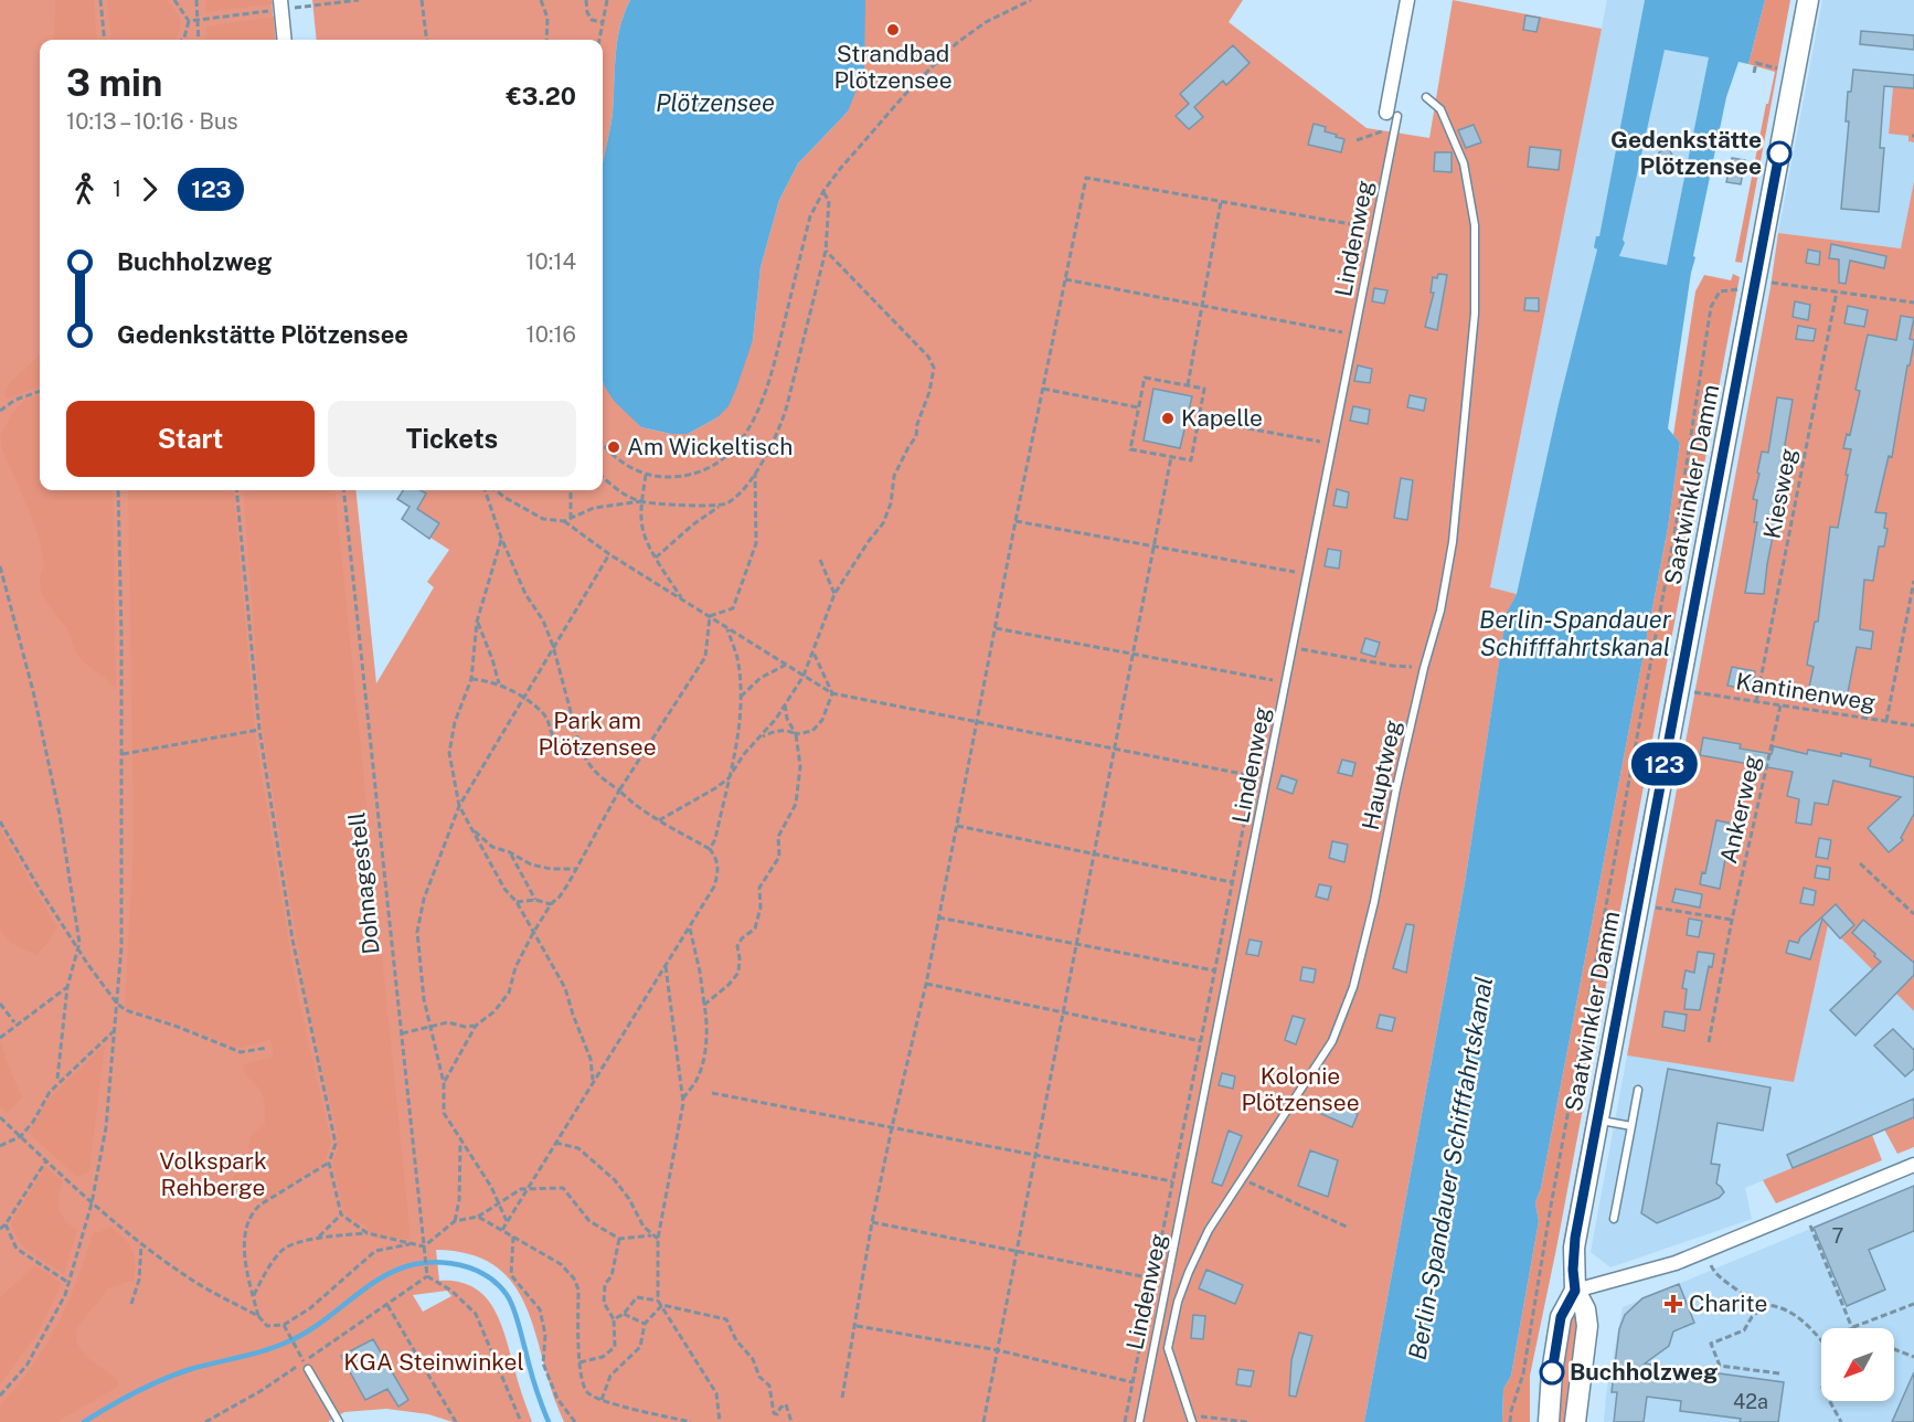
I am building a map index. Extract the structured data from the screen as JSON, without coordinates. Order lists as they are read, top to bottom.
{
  "streets": {
    "main road": ["Saatwinkler Damm"],
    "lane": ["Lindenweg", "Hauptweg"],
    "path": [
      "Kiesweg",
      "Kantinenweg",
      "Ankerweg",
      "Dohnagestell"
    ]
  },
  "crossings": [
    ["Kiesweg", "Kantinenweg"],
    ["Kantinenweg", "Ankerweg"]
  ],
  "water": ["Plötzensee", "Berlin-Spandauer Schifffahrtskanal"],
  "parks": [
    "Park am Plötzensee",
    "Kolonie Plötzensee",
    "Volkspark Rehberge",
    "KGA Steinwinkel"
  ],
  "places": {
    "other": [
      "Strandbad Plötzensee",
      "Gedenkstätte Plötzensee",
      "Kapelle",
      "Am Wickeltisch",
      "Buchholzweg"
    ],
    "health": ["Charite"]
  },
  "lines": ["bus line 123"],
  "house_numbers": ["7", "42a"],
  "north": "bottom left",
  "page": {
    "on_map": "123",
    "heading": ["3 min", "10:13 – 10:16 · Bus", "€3.20"],
    "legs": ["1", "123"],
    "list": [
      {
        "name": "Buchholzweg",
        "value": "10:14"
      },
      {
        "name": "Gedenkstätte Plötzensee",
        "value": "10:16"
      }
    ],
    "buttons": ["Start", "Tickets"]
  }
}
